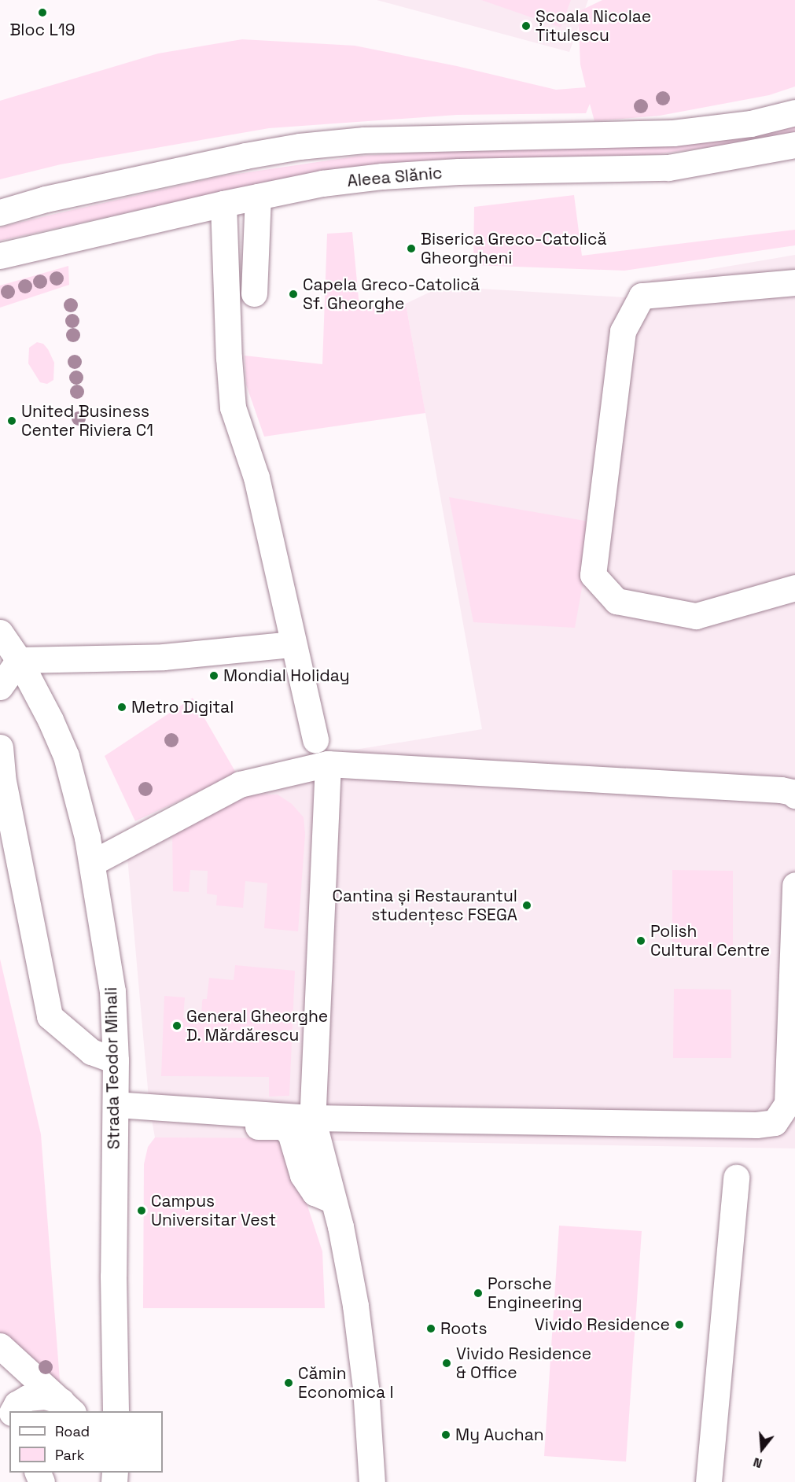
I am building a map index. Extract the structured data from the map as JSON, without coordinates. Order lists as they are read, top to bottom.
{
  "streets": {
    "main road": ["Aleea Slănic", "Strada Teodor Mihali"]
  },
  "places": [
    "Bloc L19",
    "Școala Nicolae Titulescu",
    "Biserica Greco-Catolică Gheorgheni",
    "Capela Greco-Catolică Sf. Gheorghe",
    "United Business Center Riviera C1",
    "Mondial Holiday",
    "Metro Digital",
    "Cantina și Restaurantul studențesc FSEGA",
    "Polish Cultural Centre",
    "General Gheorghe D. Mărdărescu",
    "Campus Universitar Vest",
    "Porsche Engineering",
    "Vivido Residence",
    "Roots",
    "Vivido Residence & Office",
    "Cămin Economica I",
    "My Auchan"
  ],
  "legend": ["Road", "Park"],
  "north": "bottom"
}
